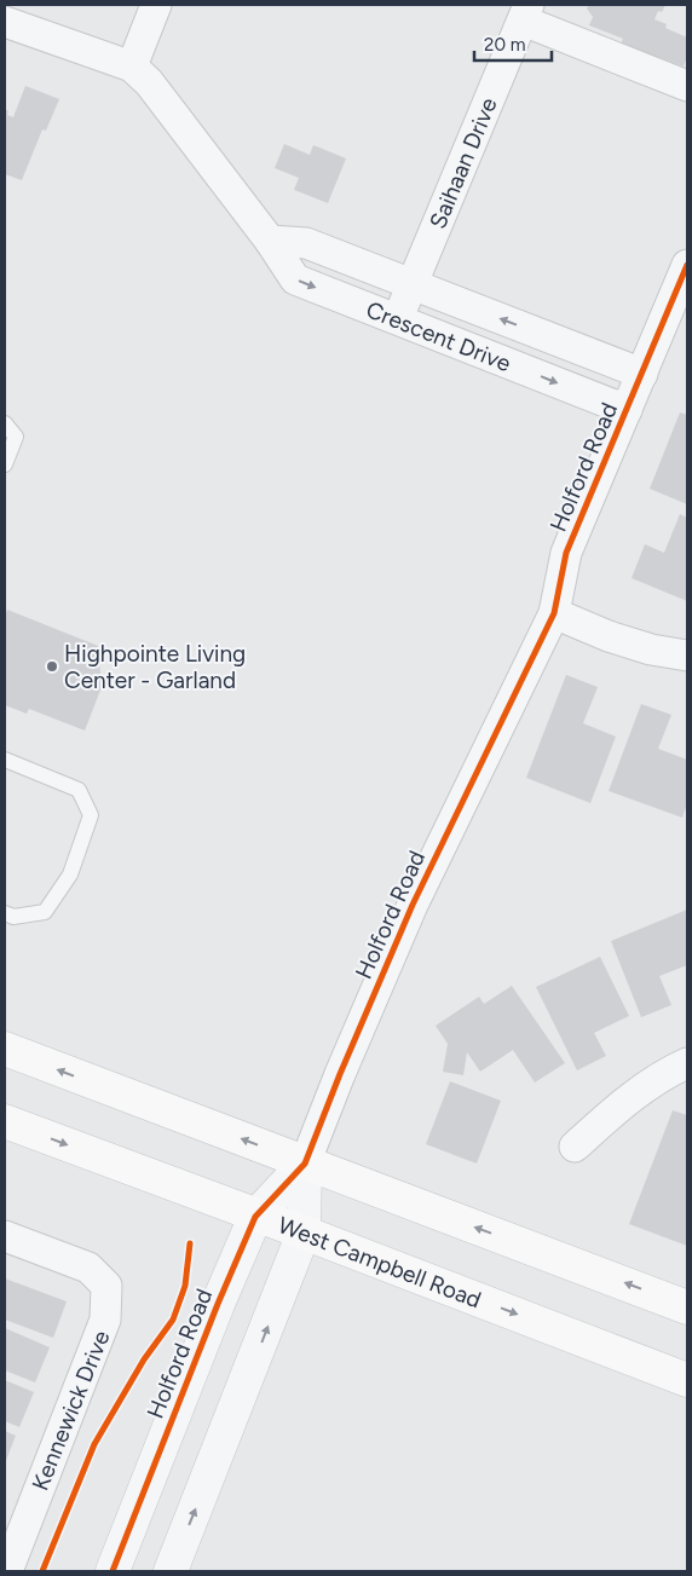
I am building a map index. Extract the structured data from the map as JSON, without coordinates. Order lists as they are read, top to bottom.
{
  "streets": {
    "main road": ["West Campbell Road"],
    "street": [
      "Saihaan Drive",
      "Crescent Drive",
      "Holford Road",
      "Kennewick Drive"
    ]
  },
  "crossings": [
    ["Saihaan Drive", "Crescent Drive"],
    ["Crescent Drive", "Holford Road"],
    ["Holford Road", "West Campbell Road"]
  ],
  "places": ["Highpointe Living Center - Garland"],
  "scale_bar": "20 m"
}
